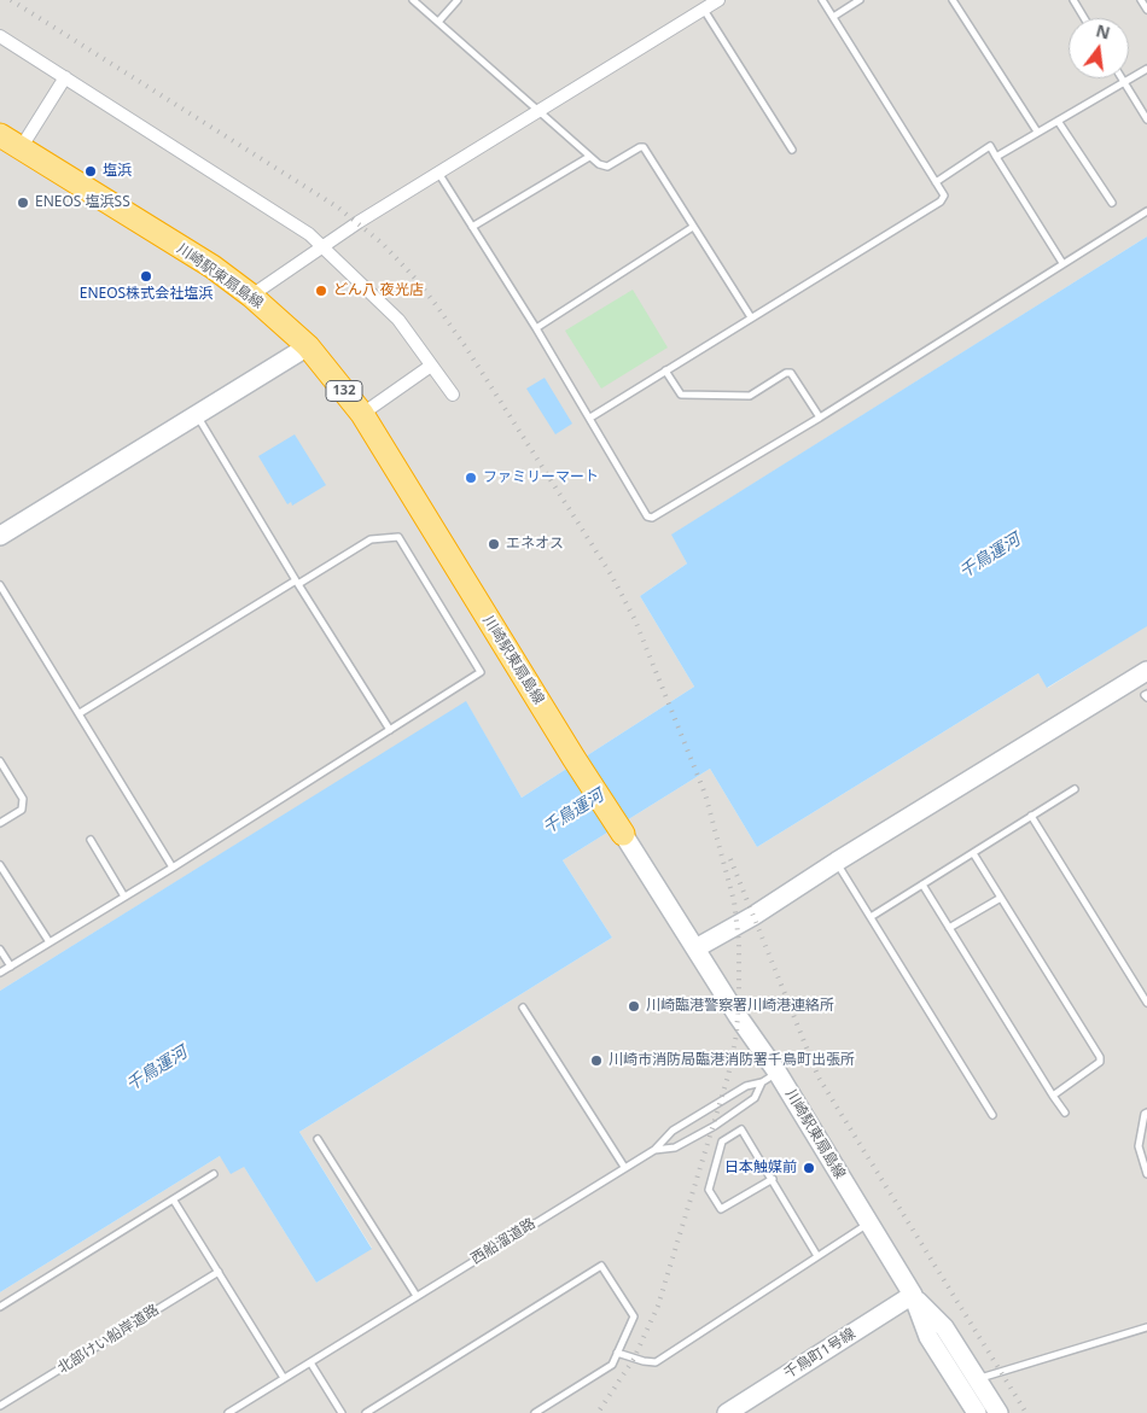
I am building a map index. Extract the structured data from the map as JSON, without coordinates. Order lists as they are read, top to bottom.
{
  "streets": {
    "highway": ["川崎駅東扇島線", "132"],
    "street": ["千鳥町1号線"],
    "lane": ["西船溜道路", "北部けい船岸道路"]
  },
  "crossings": [
    ["川崎駅東扇島線", "西船溜道路"],
    ["川崎駅東扇島線", "千鳥町1号線"]
  ],
  "water": ["千鳥運河"],
  "places": [
    "塩浜",
    "ENEOS 塩浜SS",
    "ENEOS株式会社塩浜",
    "どん八 夜光店",
    "ファミリーマート",
    "エネオス",
    "川崎臨港警察署川崎港連絡所",
    "川崎市消防局臨港消防署千鳥町出張所",
    "日本触媒前"
  ],
  "north": "top"
}
